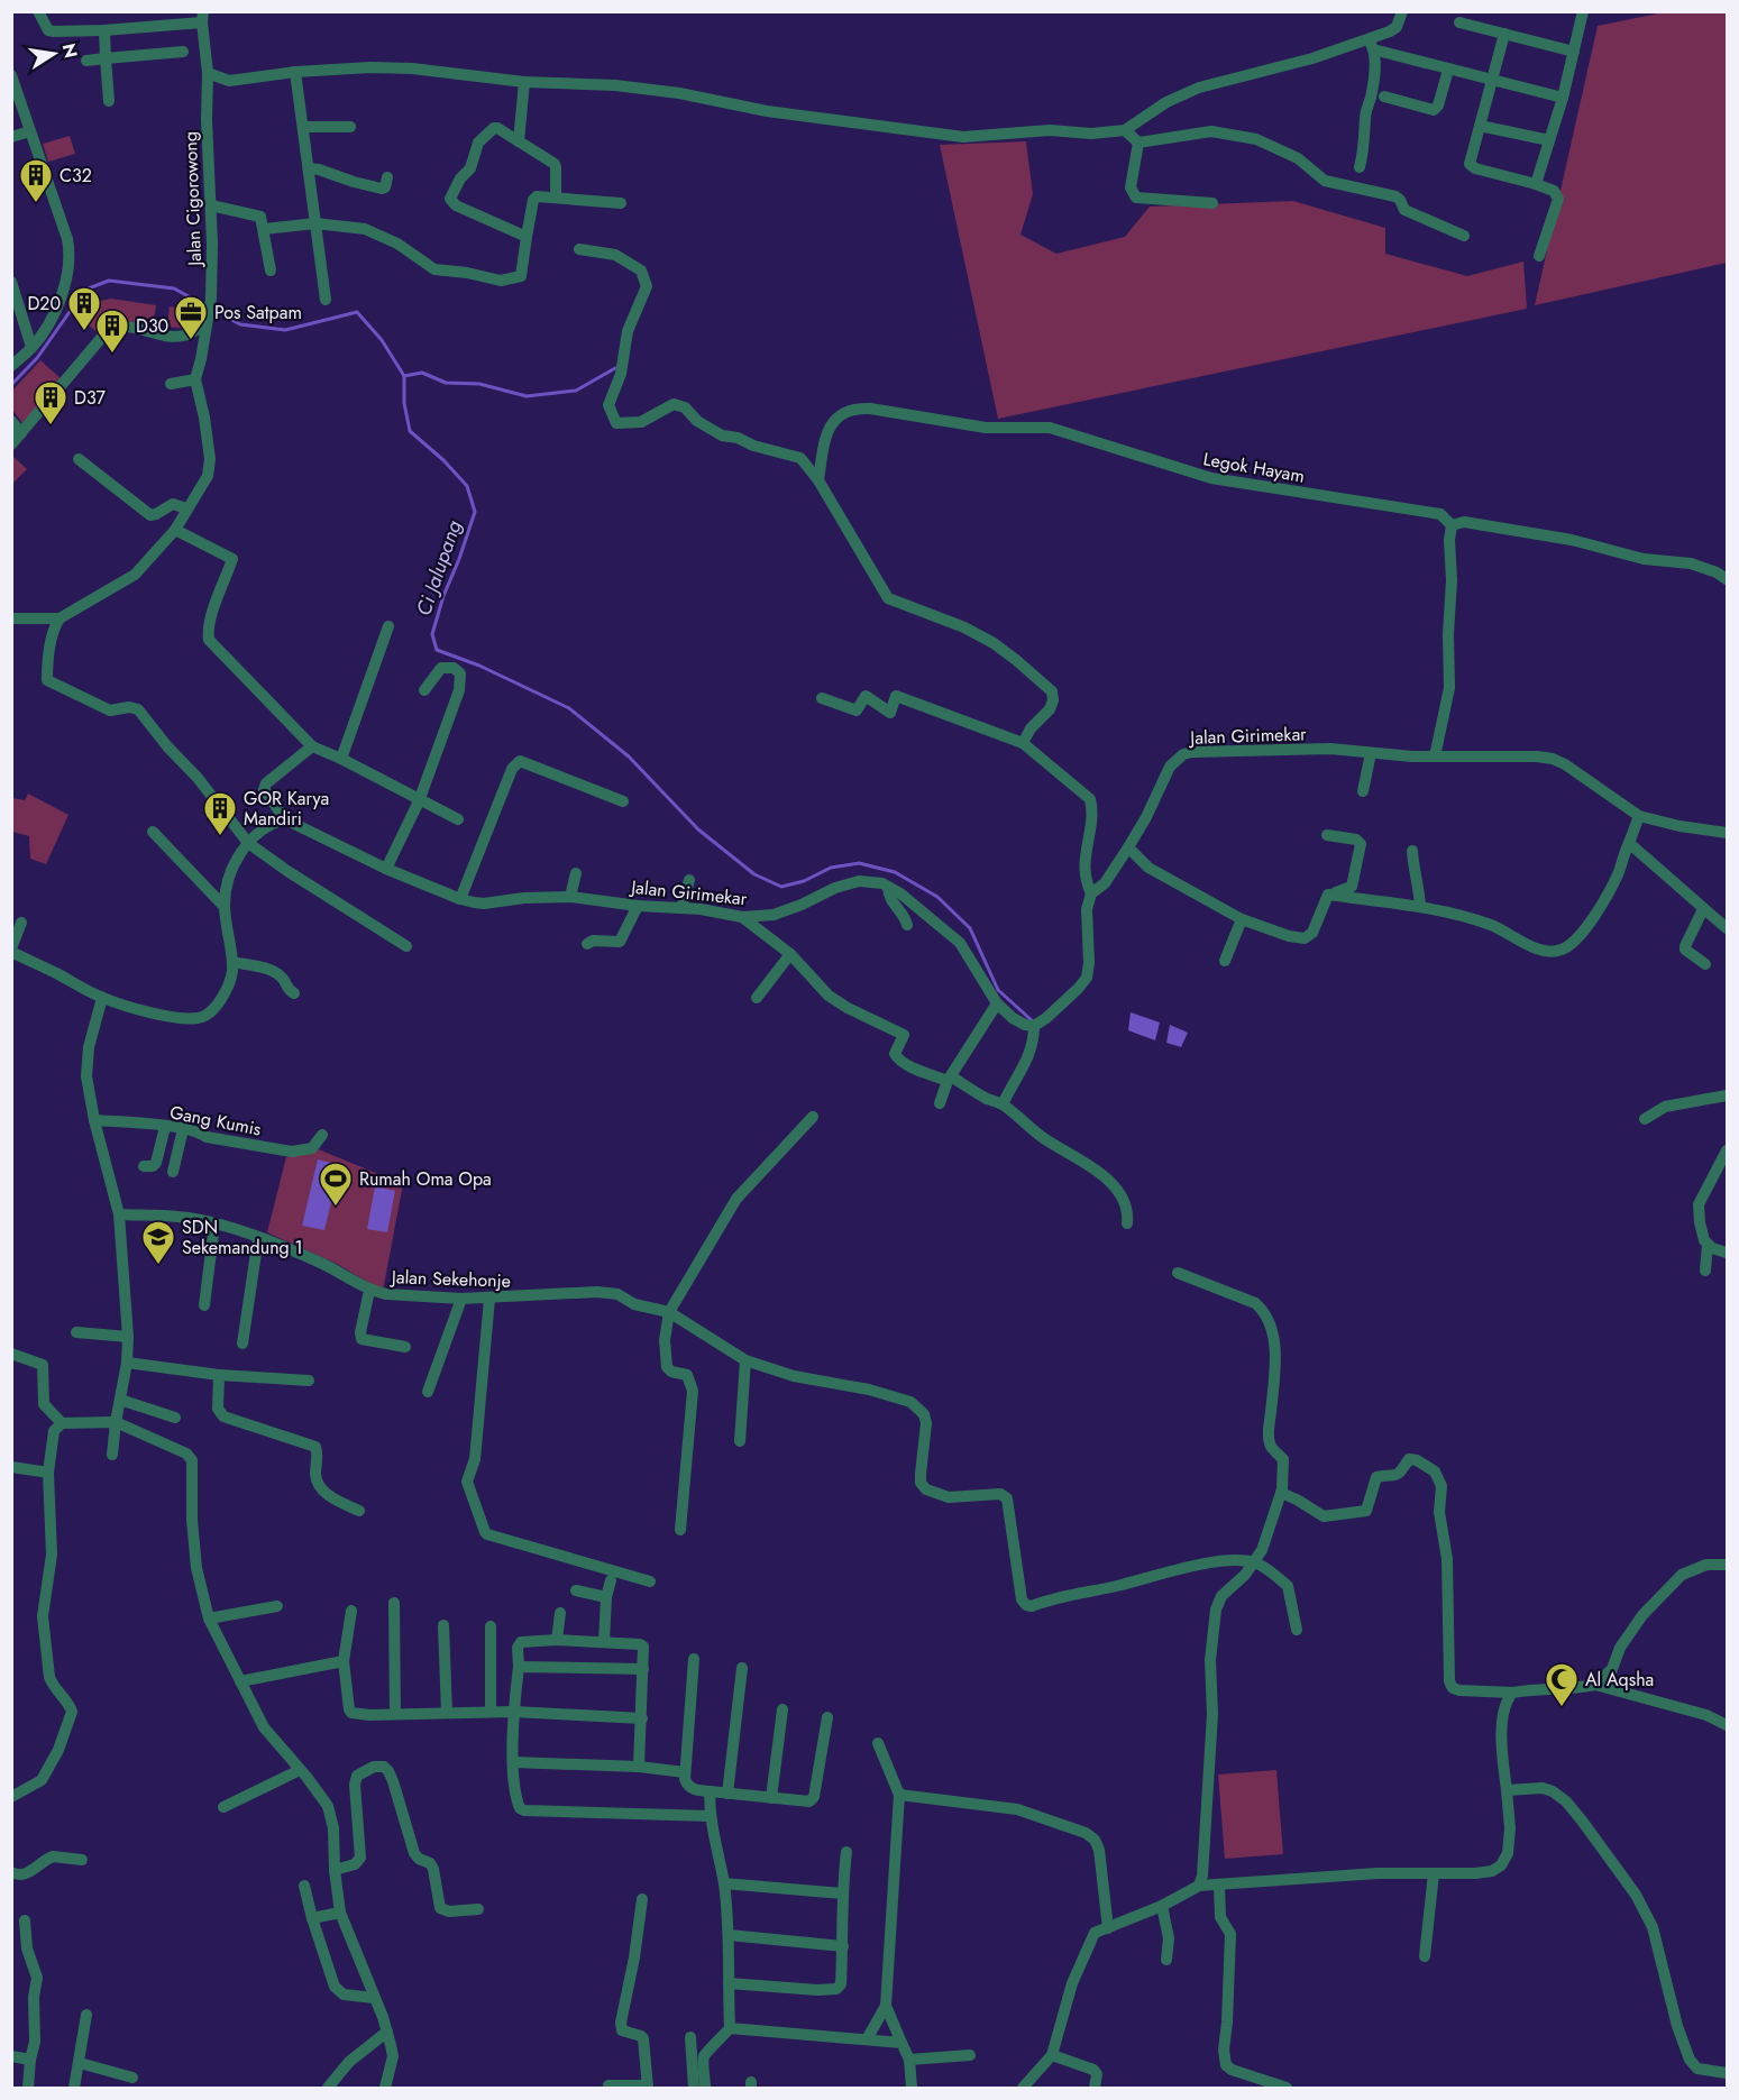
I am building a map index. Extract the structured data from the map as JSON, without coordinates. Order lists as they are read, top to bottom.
{
  "streets": {
    "street": [
      "Jalan Cigorowong",
      "Legok Hayam",
      "Jalan Girimekar",
      "Gang Kumis",
      "Jalan Sekehonje"
    ]
  },
  "water": ["Ci Jalupang"],
  "places": {
    "building": [
      "C32",
      "D20",
      "D30",
      "D37",
      "GOR Karya Mandiri"
    ],
    "office": ["Pos Satpam"],
    "sports": ["Rumah Oma Opa"],
    "school or university": ["SDN Sekemandung 1"],
    "mosque": ["Al Aqsha"]
  },
  "north": "right"
}
